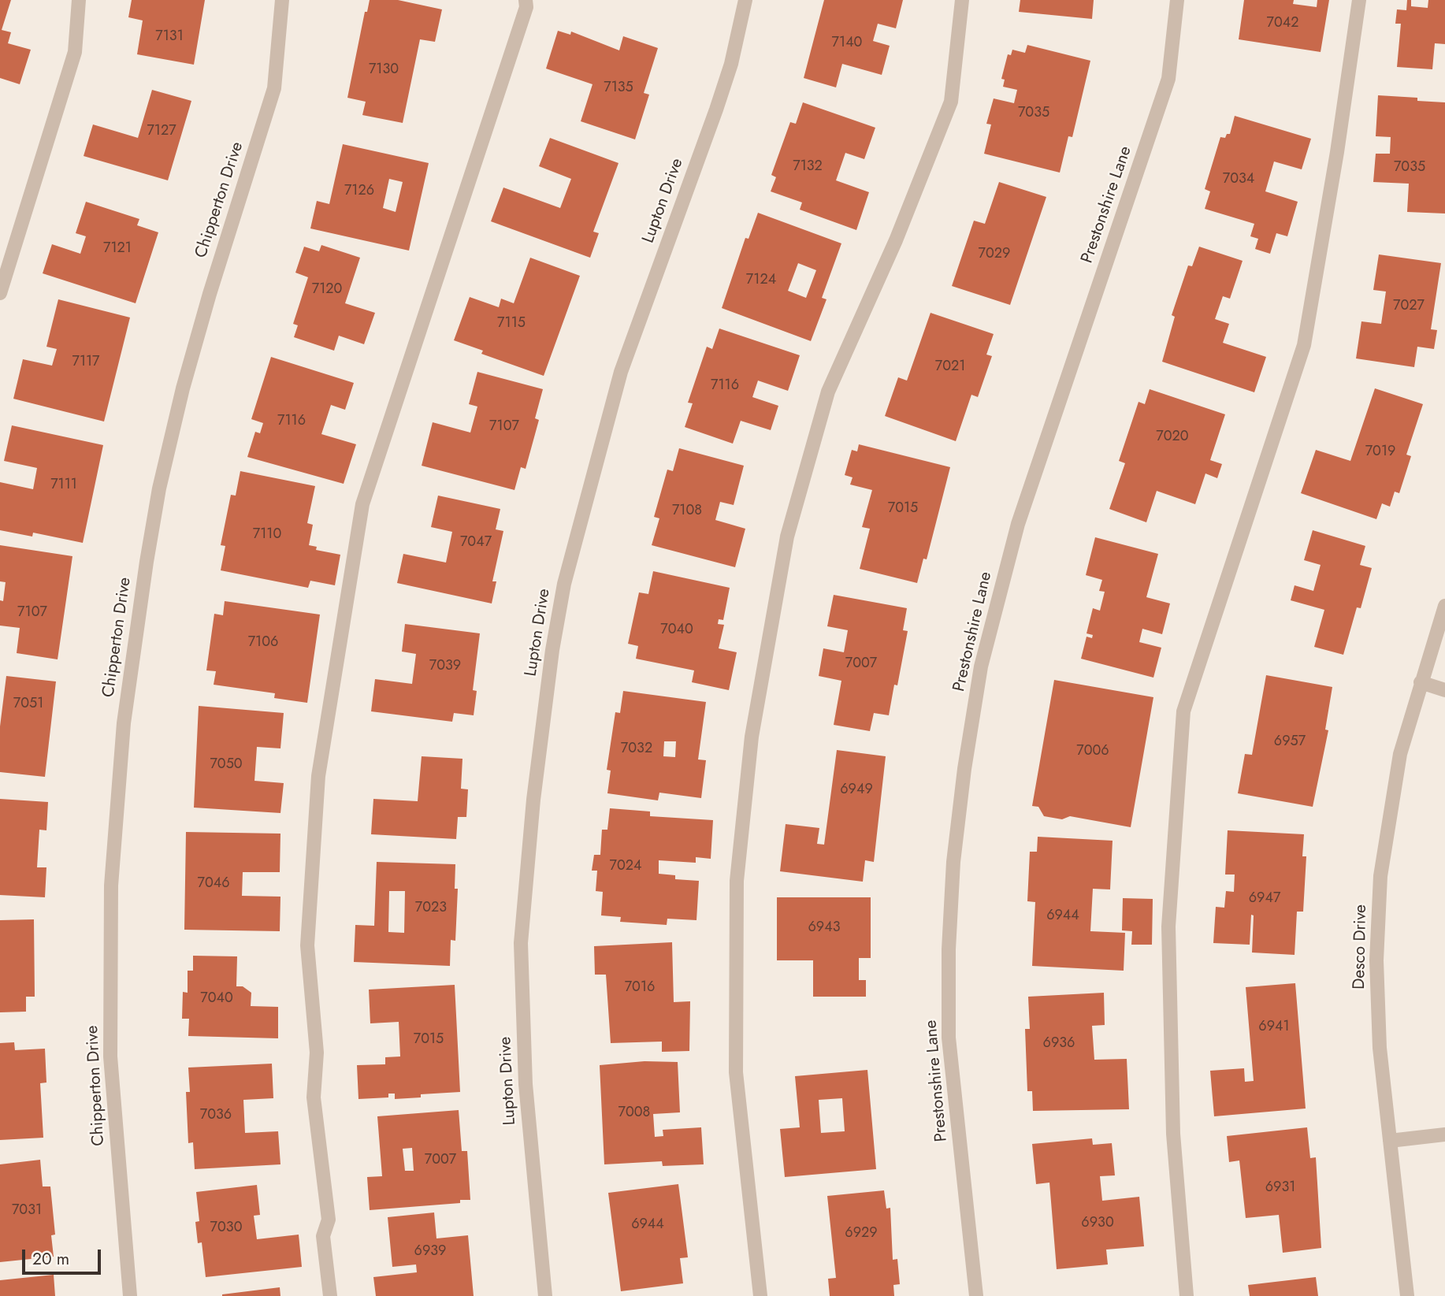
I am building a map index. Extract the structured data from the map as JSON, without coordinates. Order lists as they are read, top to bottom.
{
  "streets": {
    "street": [
      "Chipperton Drive",
      "Lupton Drive",
      "Prestonshire Lane",
      "Desco Drive"
    ]
  },
  "house_numbers": [
    "7042",
    "7131",
    "7140",
    "7130",
    "7135",
    "7035",
    "7127",
    "7132",
    "7035",
    "7034",
    "7126",
    "7121",
    "7029",
    "7124",
    "7120",
    "7027",
    "7115",
    "7117",
    "7021",
    "7116",
    "7116",
    "7107",
    "7020",
    "7019",
    "7111",
    "7015",
    "7108",
    "7110",
    "7047",
    "7107",
    "7040",
    "7106",
    "7007",
    "7039",
    "7051",
    "6957",
    "7032",
    "7006",
    "7050",
    "6949",
    "7024",
    "7046",
    "6947",
    "7023",
    "6944",
    "6943",
    "7016",
    "7040",
    "6941",
    "7015",
    "6936",
    "7008",
    "7036",
    "7007",
    "6931",
    "7031",
    "6930",
    "6944",
    "7030",
    "6929",
    "6939"
  ],
  "scale_bar": "20 m"
}
